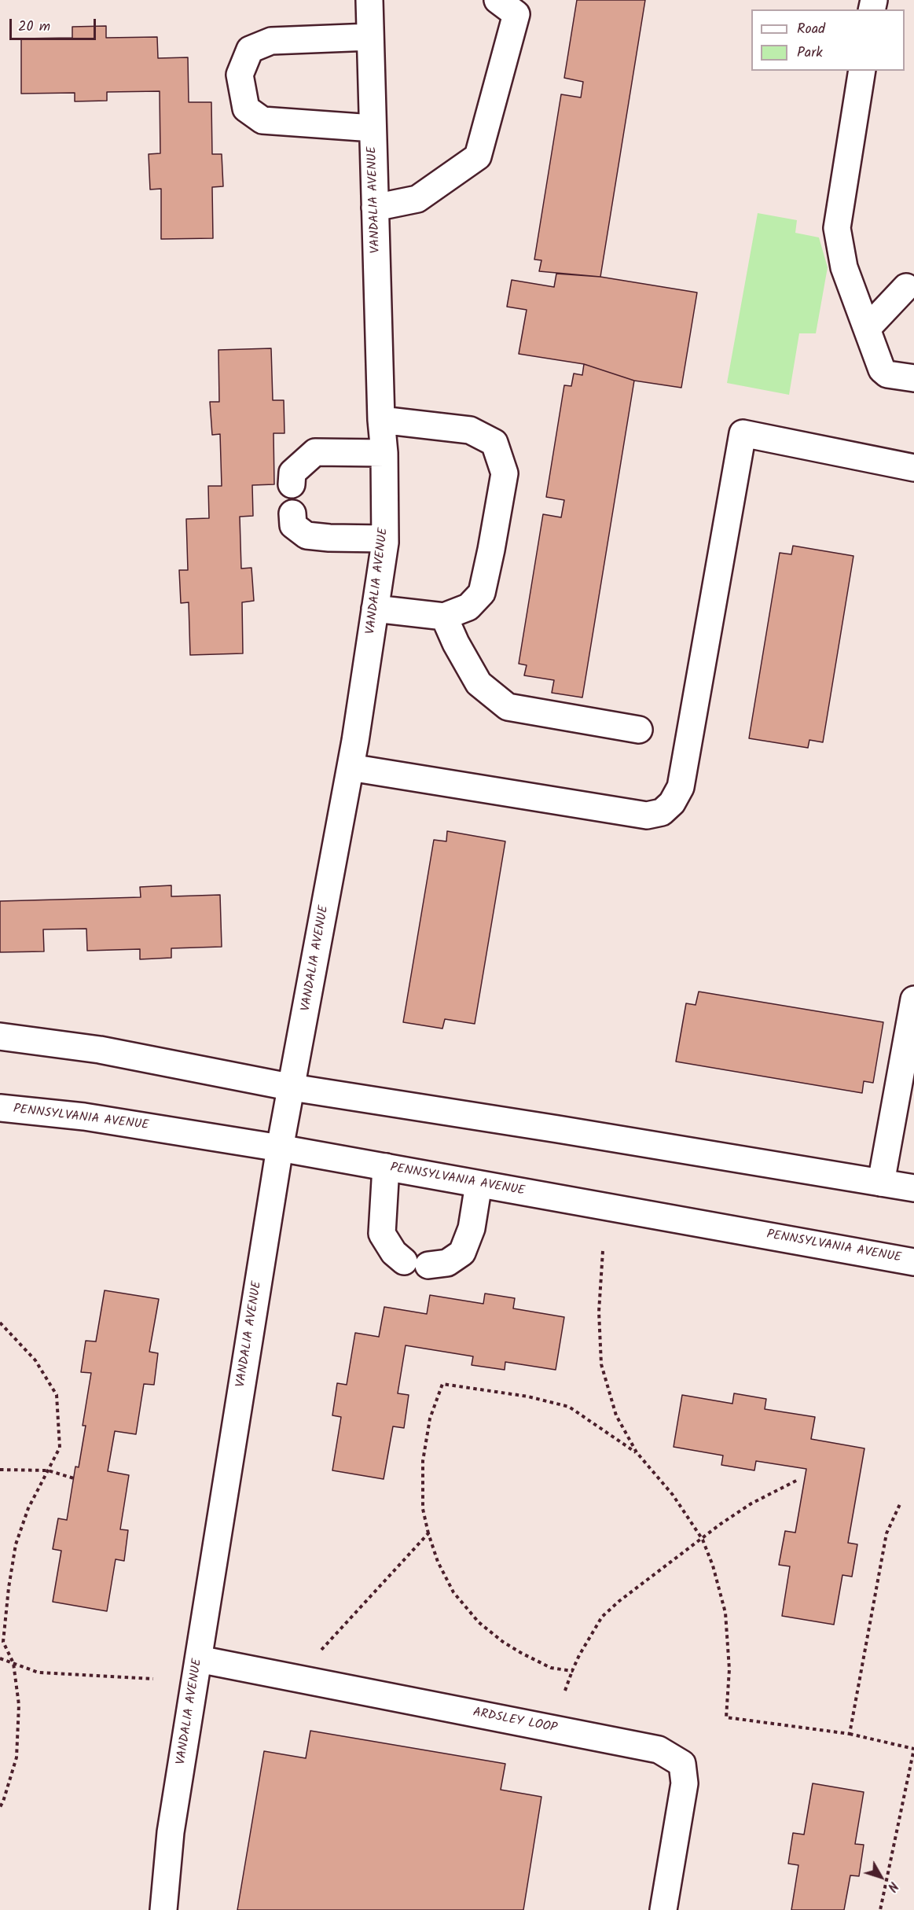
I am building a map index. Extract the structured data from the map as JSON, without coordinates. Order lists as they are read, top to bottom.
{
  "streets": {
    "street": ["VANDALIA AVENUE", "PENNSYLVANIA AVENUE", "ARDSLEY LOOP"]
  },
  "crossings": [
    ["VANDALIA AVENUE", "PENNSYLVANIA AVENUE"],
    ["VANDALIA AVENUE", "ARDSLEY LOOP"]
  ],
  "legend": ["Road", "Park"],
  "scale_bar": "20 m",
  "north": "bottom right"
}
